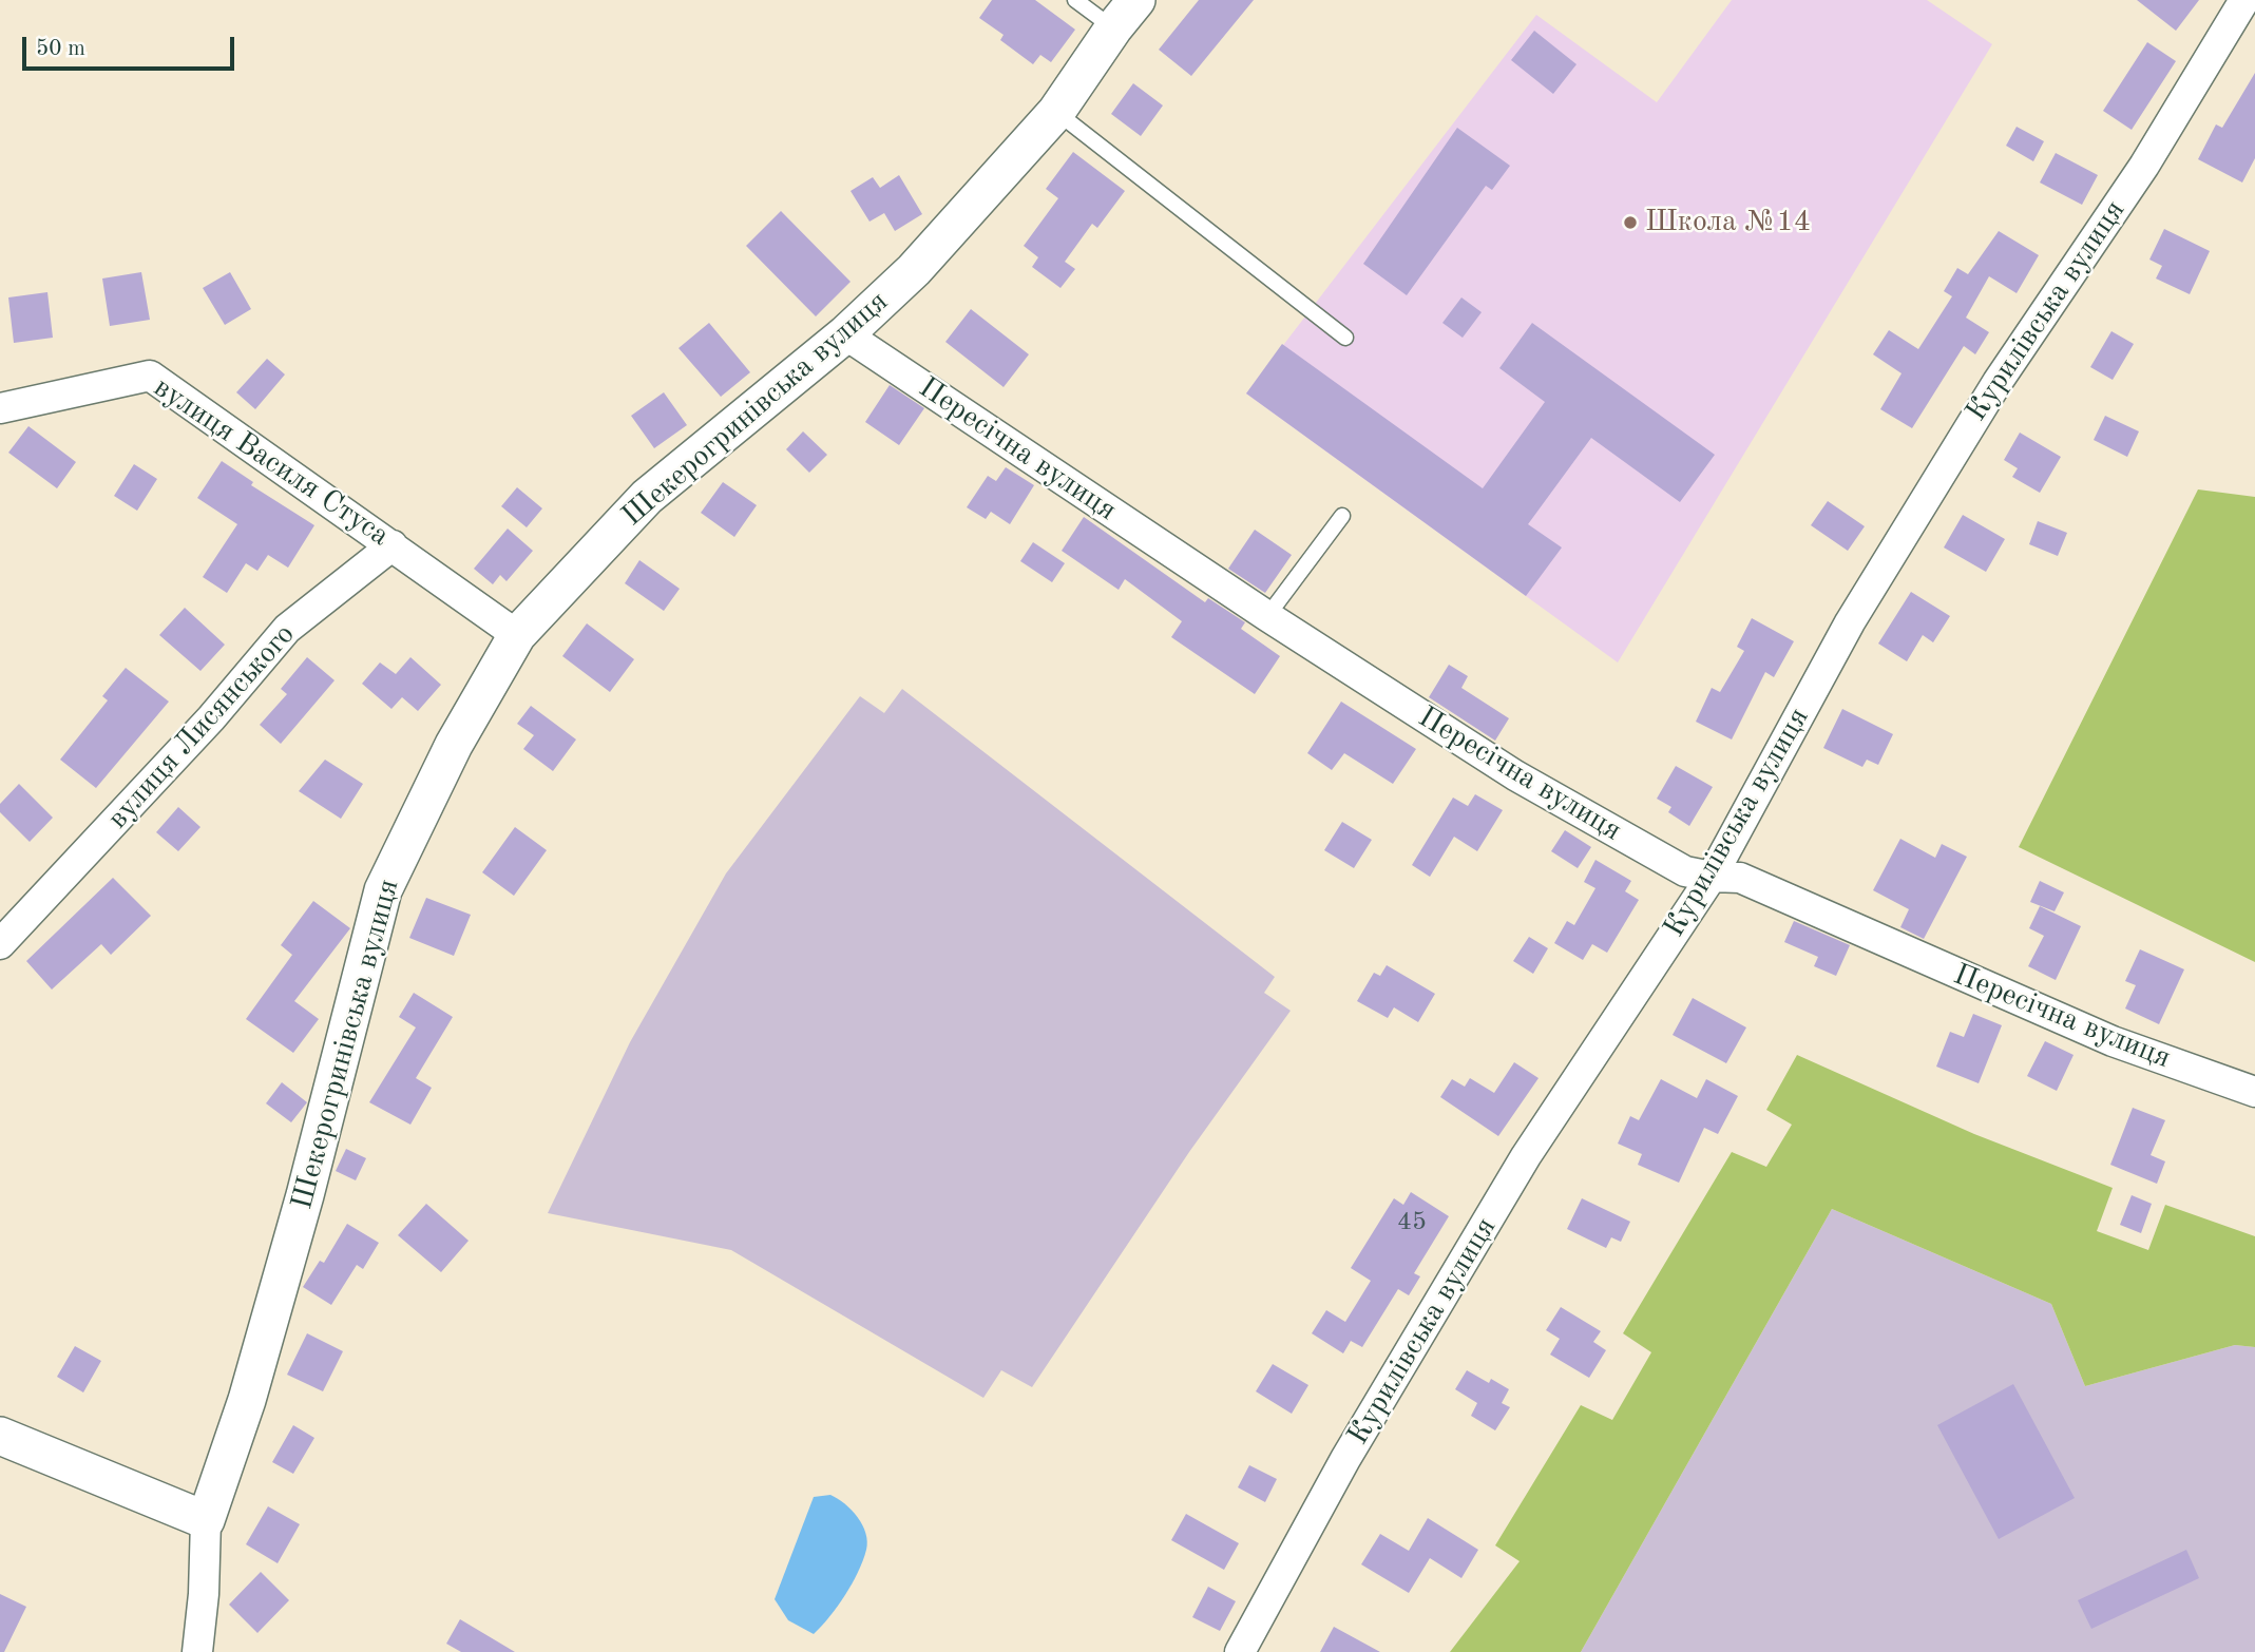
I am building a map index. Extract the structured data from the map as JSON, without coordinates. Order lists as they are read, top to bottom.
{
  "streets": {
    "street": [
      "Курилівська вулиця",
      "Шекерогринівська вулиця",
      "Пересічна вулиця",
      "вулиця Василя Стуса",
      "вулиця Лисянського"
    ]
  },
  "crossings": [
    ["Курилівська вулиця", "Пересічна вулиця"],
    ["Шекерогринівська вулиця", "Пересічна вулиця"],
    ["Шекерогринівська вулиця", "вулиця Василя Стуса"],
    ["вулиця Василя Стуса", "вулиця Лисянського"]
  ],
  "places": ["Школа №14"],
  "house_numbers": ["45"],
  "scale_bar": "50 m"
}
